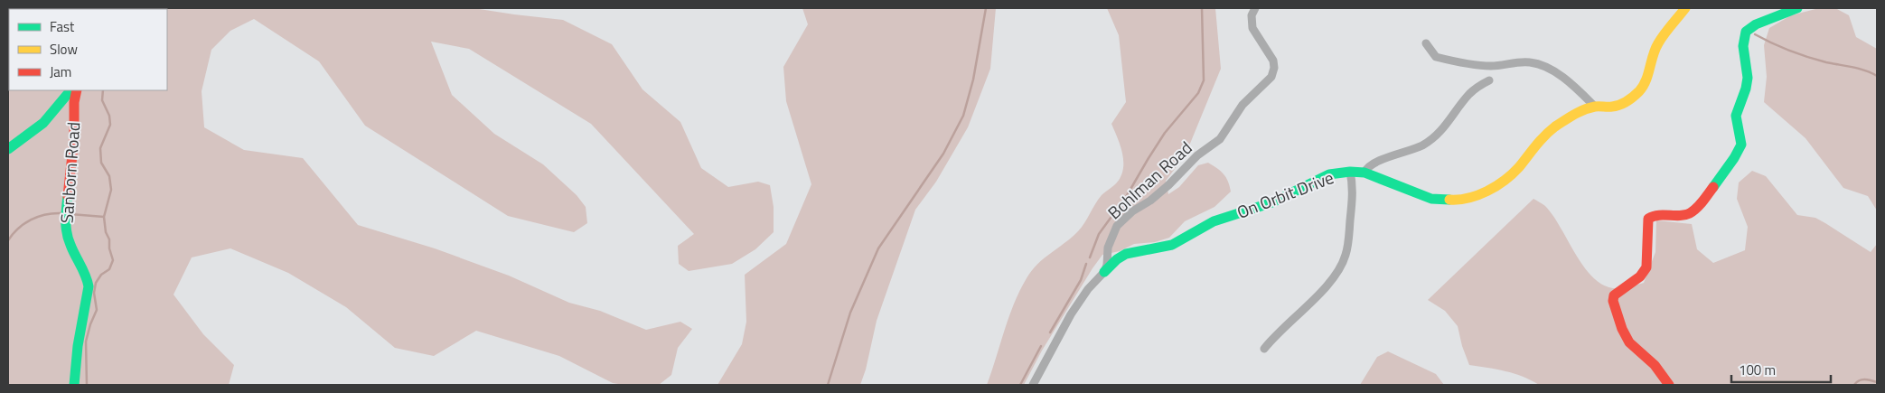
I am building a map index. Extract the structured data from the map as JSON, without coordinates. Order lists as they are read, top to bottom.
{
  "streets": {
    "street": ["Sanborn Road", "Bohlman Road", "On Orbit Drive"]
  },
  "crossings": [
    ["Bohlman Road", "On Orbit Drive"]
  ],
  "legend": ["Fast", "Slow", "Jam"],
  "scale_bar": "100 m"
}
